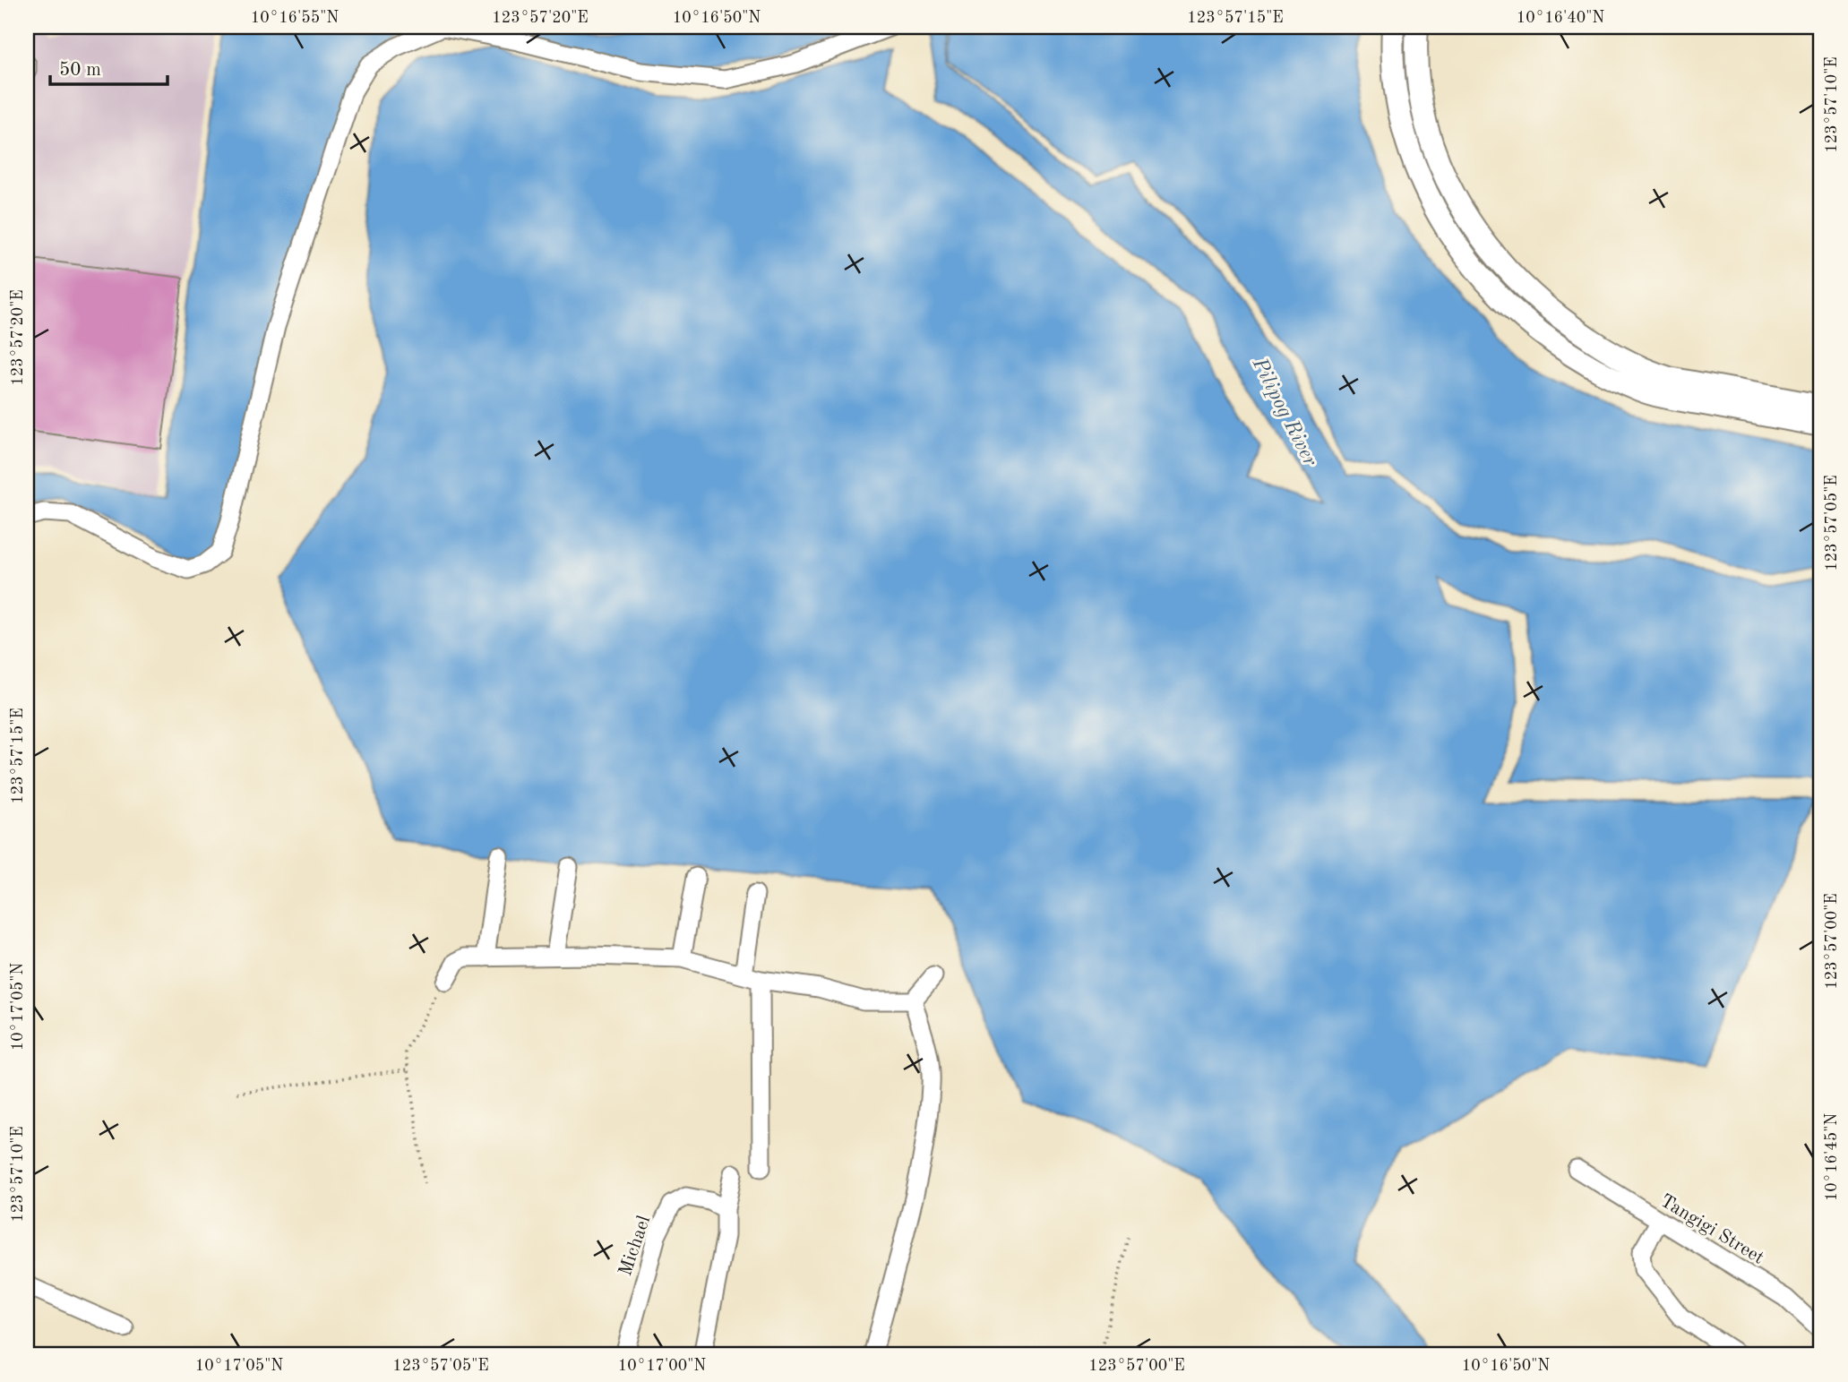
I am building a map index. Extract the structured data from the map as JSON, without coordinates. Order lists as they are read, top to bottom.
{
  "streets": {
    "street": ["Tangigi Street", "Michael"]
  },
  "water": ["Pilipog River"],
  "scale_bar": "50 m",
  "coordinates": [
    "10°16'55\"N",
    "123°57'20\"E",
    "10°16'50\"N",
    "123°57'15\"E",
    "10°16'40\"N",
    "123°57'10\"E",
    "123°57'05\"E",
    "123°57'00\"E",
    "10°17'05\"N",
    "10°16'45\"N",
    "10°17'00\"N"
  ]
}
